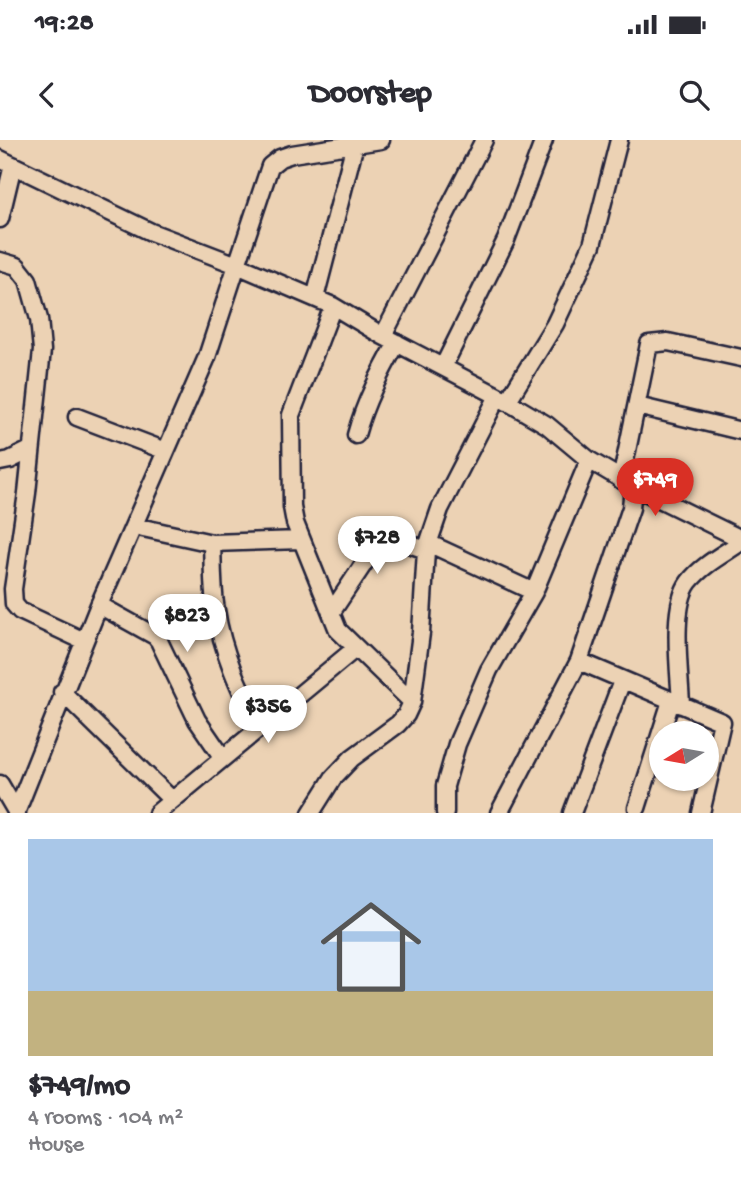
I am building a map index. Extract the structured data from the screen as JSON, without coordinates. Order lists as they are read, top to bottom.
{
  "north": "left",
  "page": {
    "status": "19:28",
    "header": "Doorstep",
    "price": [
      "$749",
      "$728",
      "$823",
      "$356"
    ],
    "list": [
      {
        "name": "$749/mo",
        "note": "4 rooms · 104 m² · House"
      }
    ]
  }
}
